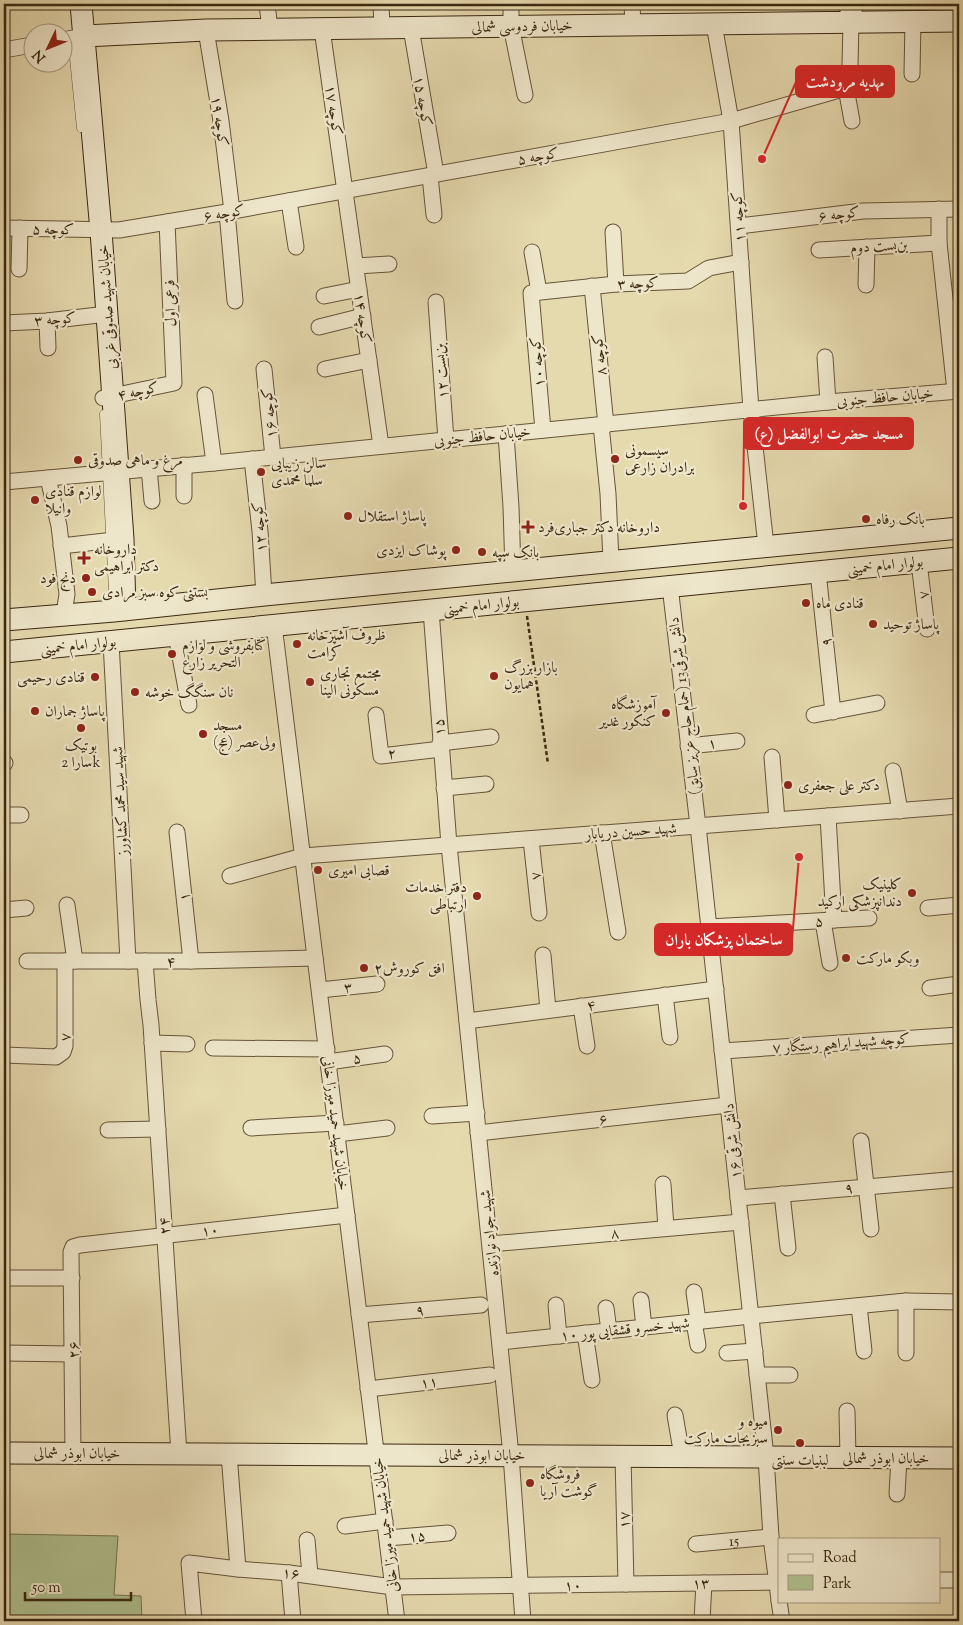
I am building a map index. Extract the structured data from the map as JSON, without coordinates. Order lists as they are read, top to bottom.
{
  "streets": {
    "street": [
      "خیابان فردوسی شمالی",
      "کوچه ۱۵",
      "کوچه ۱۷",
      "کوچه ۱۹",
      "کوچه ۵",
      "کوچه ۶",
      "کوچه ۱۱",
      "بن‌بست دوم",
      "کوچه ۳",
      "فرعی اول",
      "خیابان شهید صدوقی غربی",
      "کوچه ۱۴",
      "کوچه ۸",
      "کوچه ۱۰",
      "بن‌بست ۱۲",
      "کوچه ۴",
      "خیابان حافظ جنوبی",
      "کوچه ۱۶",
      "کوچه ۱۲",
      "بولوار امام خمینی",
      "۷",
      "۹",
      "دانش شرقی13 (حمام حاج عزیز سابق)",
      "۱۵",
      "۱",
      "۲",
      "شهید سید محمد کشاورز",
      "شهید حسین دریابار",
      "۵",
      "۴",
      "۳",
      "کوچه شهید ابراهیم رستگار ۷",
      "۶",
      "خیابان شهید حمید میرزا خانی",
      "دانش شرقی ۱۶",
      "۲۴",
      "۱۰",
      "شهید جواد نوازنده",
      "۸",
      "شهید خسرو قشقایی پور ۱۰",
      "۲۶",
      "۱۱",
      "خیابان ابوذر شمالی",
      "۱۷",
      "15",
      "۱۶",
      "۱۳"
    ]
  },
  "crossings": [
    ["خیابان فردوسی شمالی", "کوچه ۱۵"],
    ["خیابان فردوسی شمالی", "کوچه ۱۷"],
    ["خیابان فردوسی شمالی", "کوچه ۱۹"],
    ["خیابان فردوسی شمالی", "کوچه ۱۱"],
    ["خیابان فردوسی شمالی", "خیابان شهید صدوقی غربی"],
    ["کوچه ۱۵", "کوچه ۵"],
    ["کوچه ۱۷", "کوچه ۵"],
    ["کوچه ۱۷", "کوچه ۶"],
    ["کوچه ۱۷", "کوچه ۱۴"],
    ["کوچه ۱۹", "کوچه ۶"],
    ["کوچه ۵", "کوچه ۶"],
    ["کوچه ۵", "کوچه ۱۱"],
    ["کوچه ۵", "خیابان شهید صدوقی غربی"],
    ["کوچه ۵", "کوچه ۱۴"],
    ["کوچه ۶", "کوچه ۱۱"],
    ["کوچه ۶", "فرعی اول"],
    ["کوچه ۶", "خیابان شهید صدوقی غربی"],
    ["کوچه ۶", "کوچه ۱۴"],
    ["کوچه ۱۱", "کوچه ۳"],
    ["کوچه ۱۱", "خیابان حافظ جنوبی"],
    ["کوچه ۳", "خیابان شهید صدوقی غربی"],
    ["کوچه ۳", "کوچه ۸"],
    ["کوچه ۳", "کوچه ۱۰"],
    ["فرعی اول", "کوچه ۴"],
    ["خیابان شهید صدوقی غربی", "کوچه ۴"],
    ["خیابان شهید صدوقی غربی", "خیابان حافظ جنوبی"],
    ["خیابان شهید صدوقی غربی", "بولوار امام خمینی"],
    ["کوچه ۱۴", "خیابان حافظ جنوبی"],
    ["کوچه ۸", "خیابان حافظ جنوبی"],
    ["کوچه ۱۰", "خیابان حافظ جنوبی"],
    ["بن‌بست ۱۲", "خیابان حافظ جنوبی"],
    ["خیابان حافظ جنوبی", "کوچه ۱۶"],
    ["خیابان حافظ جنوبی", "کوچه ۱۲"],
    ["کوچه ۱۲", "بولوار امام خمینی"],
    ["بولوار امام خمینی", "۷"],
    ["بولوار امام خمینی", "۹"],
    ["بولوار امام خمینی", "دانش شرقی13 (حمام حاج عزیز سابق)"],
    ["بولوار امام خمینی", "۱۵"],
    ["بولوار امام خمینی", "شهید سید محمد کشاورز"],
    ["بولوار امام خمینی", "خیابان شهید حمید میرزا خانی"],
    ["۷", "شهید حسین دریابار"],
    ["۷", "۴"],
    ["۹", "خیابان شهید حمید میرزا خانی"],
    ["۹", "دانش شرقی ۱۶"],
    ["دانش شرقی13 (حمام حاج عزیز سابق)", "۱"],
    ["دانش شرقی13 (حمام حاج عزیز سابق)", "شهید حسین دریابار"],
    ["دانش شرقی13 (حمام حاج عزیز سابق)", "دانش شرقی ۱۶"],
    ["۱۵", "۲"],
    ["۱۵", "شهید حسین دریابار"],
    ["۱۵", "خیابان شهید حمید میرزا خانی"],
    ["۱۵", "شهید جواد نوازنده"],
    ["۱", "۴"],
    ["شهید سید محمد کشاورز", "۴"],
    ["شهید حسین دریابار", "خیابان شهید حمید میرزا خانی"],
    ["شهید حسین دریابار", "دانش شرقی ۱۶"],
    ["شهید حسین دریابار", "شهید جواد نوازنده"],
    ["۵", "خیابان شهید حمید میرزا خانی"],
    ["۵", "دانش شرقی ۱۶"],
    ["۴", "خیابان شهید حمید میرزا خانی"],
    ["۴", "دانش شرقی ۱۶"],
    ["۴", "۲۴"],
    ["۴", "شهید جواد نوازنده"],
    ["۳", "خیابان شهید حمید میرزا خانی"],
    ["کوچه شهید ابراهیم رستگار ۷", "دانش شرقی ۱۶"],
    ["۶", "دانش شرقی ۱۶"],
    ["۶", "شهید جواد نوازنده"],
    ["خیابان شهید حمید میرزا خانی", "۱۰"],
    ["خیابان شهید حمید میرزا خانی", "۱۱"],
    ["خیابان شهید حمید میرزا خانی", "خیابان ابوذر شمالی"],
    ["خیابان شهید حمید میرزا خانی", "۱۶"],
    ["دانش شرقی ۱۶", "۸"],
    ["دانش شرقی ۱۶", "شهید خسرو قشقایی پور ۱۰"],
    ["دانش شرقی ۱۶", "خیابان ابوذر شمالی"],
    ["دانش شرقی ۱۶", "15"],
    ["دانش شرقی ۱۶", "۱۳"],
    ["۲۴", "۱۰"],
    ["۲۴", "خیابان ابوذر شمالی"],
    ["۱۰", "شهید جواد نوازنده"],
    ["۱۰", "۲۶"],
    ["۱۰", "۱۷"],
    ["۱۰", "۱۳"],
    ["شهید جواد نوازنده", "۸"],
    ["شهید جواد نوازنده", "شهید خسرو قشقایی پور ۱۰"],
    ["شهید جواد نوازنده", "خیابان ابوذر شمالی"],
    ["۲۶", "خیابان ابوذر شمالی"],
    ["خیابان ابوذر شمالی", "۱۷"],
    ["۱۷", "۱۳"]
  ],
  "places": {
    "other": [
      "مهدیه مرودشت",
      "سیسمونی برادران زارعی",
      "مرغ و ماهی صدوقی",
      "سالن زیبایی سلما محمدی",
      "لوازم قنادی وانیلا",
      "مسجد حضرت ابوالفضل (ع)",
      "پاساژ استقلال",
      "بانک رفاه",
      "پوشاک ایزدی",
      "بانک سپه",
      "دنج فود",
      "بستنی کوه سبز مرادی",
      "قنادی ماه",
      "پاساژ توحید",
      "ظروف آشپزخانه کرامت",
      "کتابفروشی و لوازم التحریر زارع",
      "بازار بزرگ همایون",
      "قنادی رحیمی",
      "مجتمع تجاری مسکونی الینا",
      "نان سنگگ خوشه",
      "پاساژ جماران",
      "آموزشگاه کنکور غدیر",
      "بوتیک سارا 2k",
      "مسجد ولی‌عصر (عج)",
      "دکتر علی جعفری",
      "ساختمان پزشکان باران",
      "قصابی امیری",
      "کلینیک دندانپزشکی ارکید",
      "دفتر خدمات ارتباطی",
      "وبکو مارکت",
      "افق کوروش۲",
      "میوه و سبزیجات مارکت",
      "لبنیات سنتی",
      "فروشگاه گوشت آریا"
    ],
    "health": ["داروخانه دکتر جباری‌فرد", "داروخانه دکتر ابراهیمی"]
  },
  "legend": ["Road", "Park"],
  "scale_bar": "50 m",
  "north": "bottom left"
}
